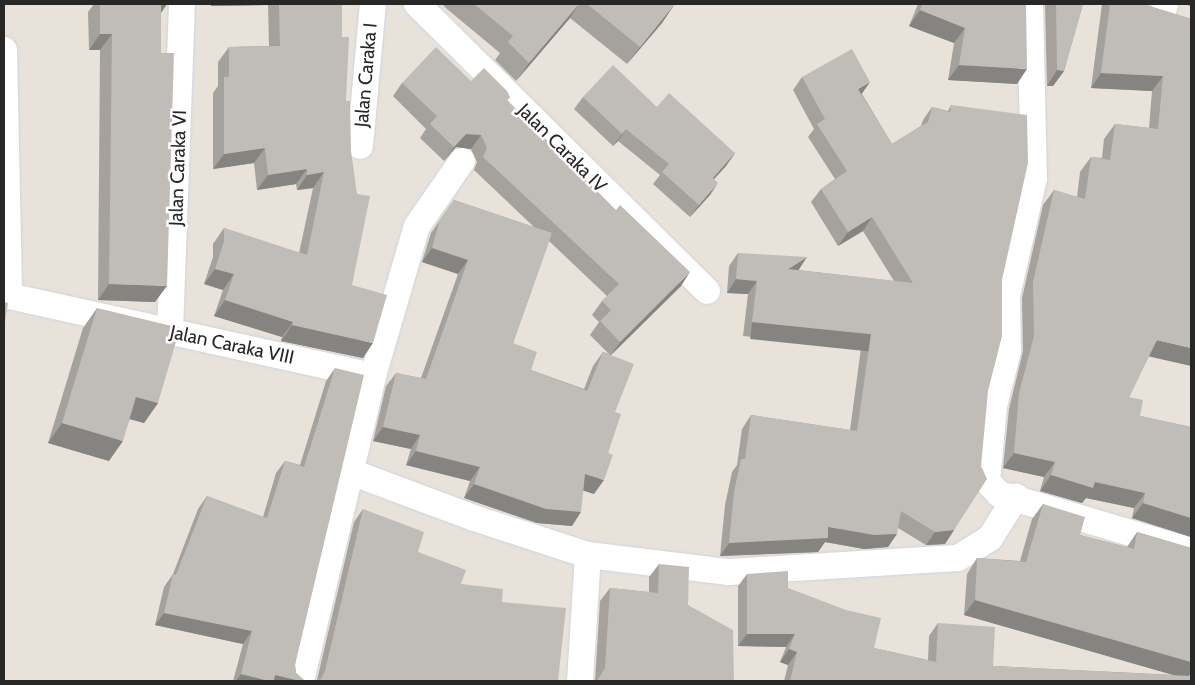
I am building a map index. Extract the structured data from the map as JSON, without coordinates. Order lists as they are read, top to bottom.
{
  "streets": {
    "street": [
      "Jalan Caraka I",
      "Jalan Caraka IV",
      "Jalan Caraka VI",
      "Jalan Caraka VIII"
    ]
  },
  "crossings": [
    ["Jalan Caraka VI", "Jalan Caraka VIII"]
  ]
}
